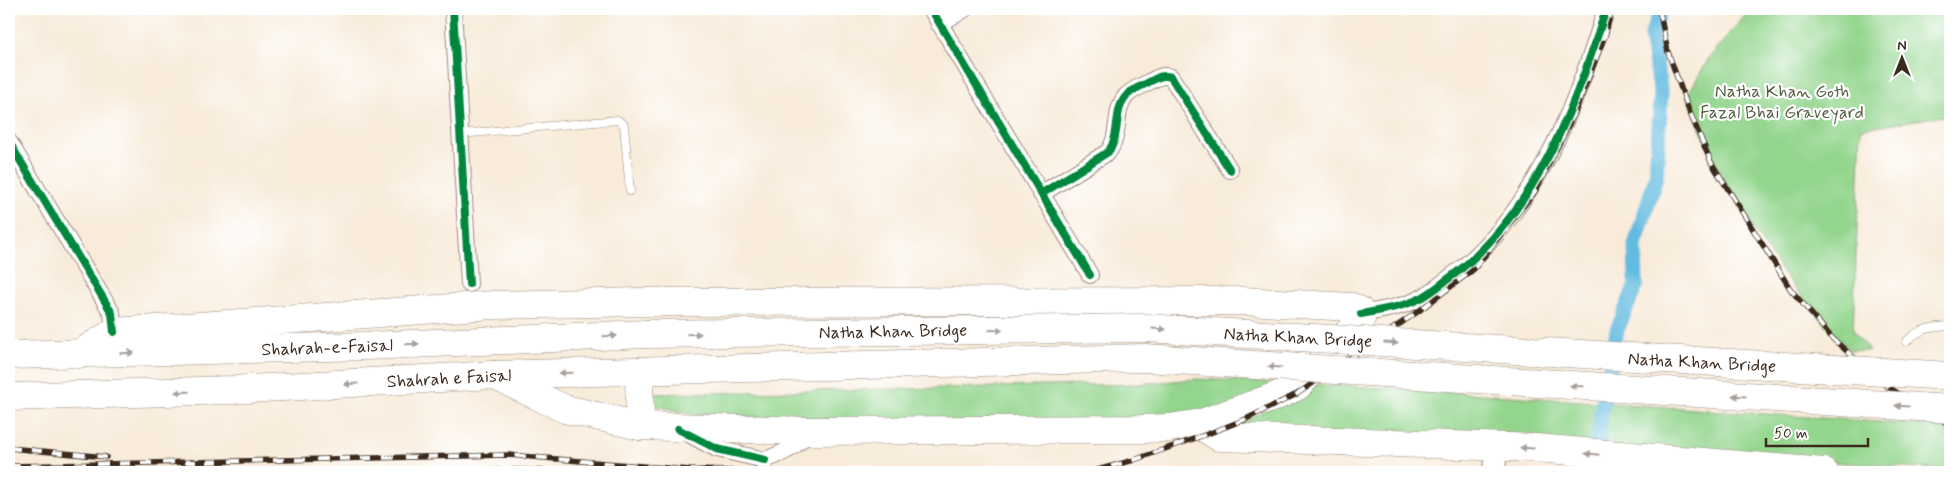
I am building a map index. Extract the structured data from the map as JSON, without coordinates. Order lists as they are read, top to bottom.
{
  "streets": {
    "highway": ["Natha Khan Bridge", "Shahrah-e-Faisal", "Shahrah e Faisal"]
  },
  "crossings": [
    ["Natha Khan Bridge", "Shahrah-e-Faisal"],
    ["Natha Khan Bridge", "Shahrah e Faisal"]
  ],
  "parks": ["Natha Khan Goth Fazal Bhai Graveyard"],
  "scale_bar": "50 m",
  "north": "top"
}
